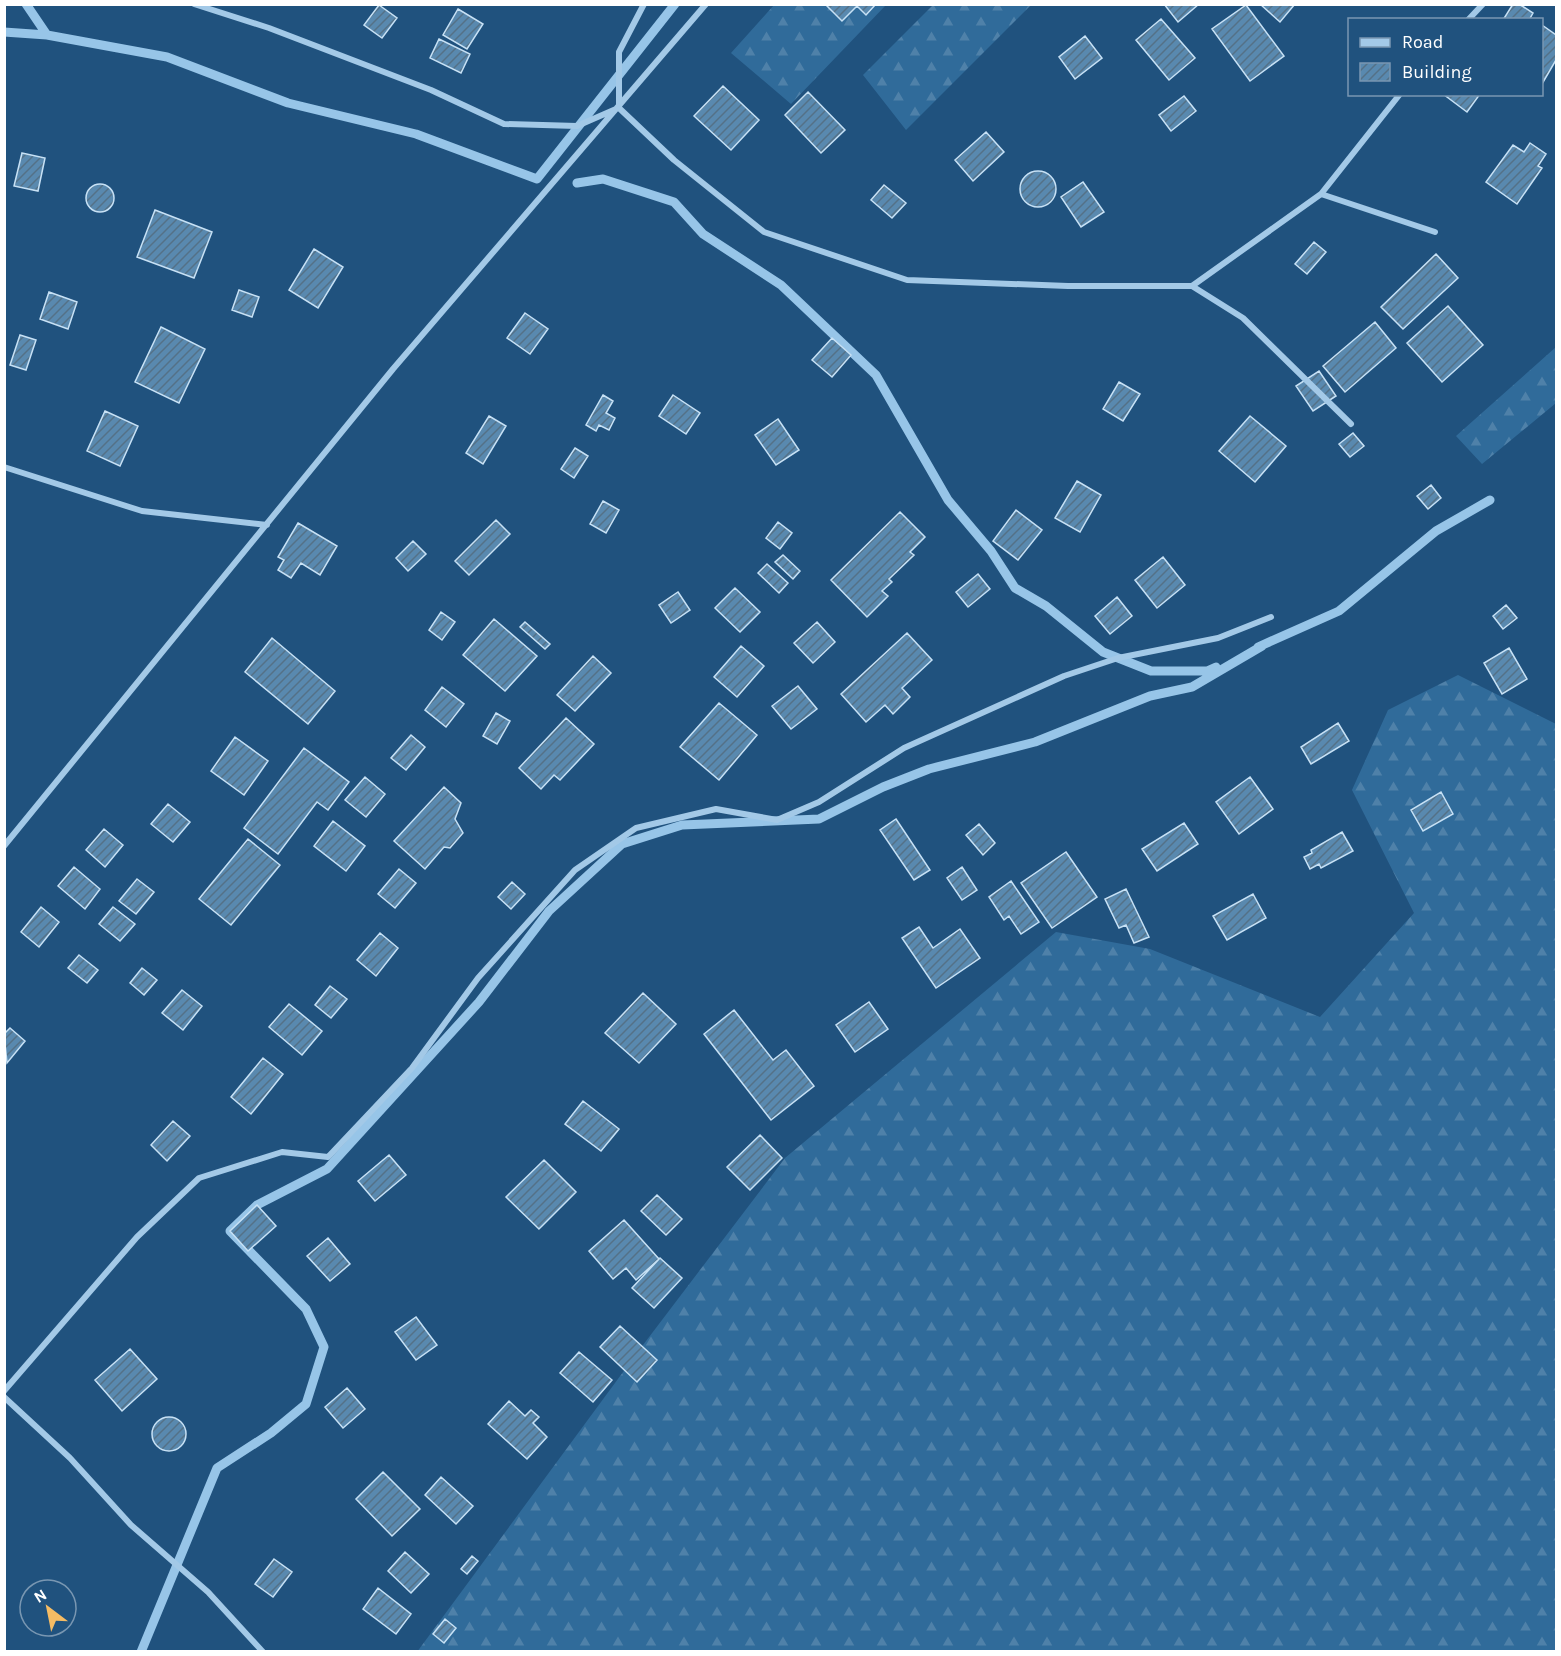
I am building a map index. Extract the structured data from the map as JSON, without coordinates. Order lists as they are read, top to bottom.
{
  "legend": ["Road", "Building"],
  "north": "top left"
}
